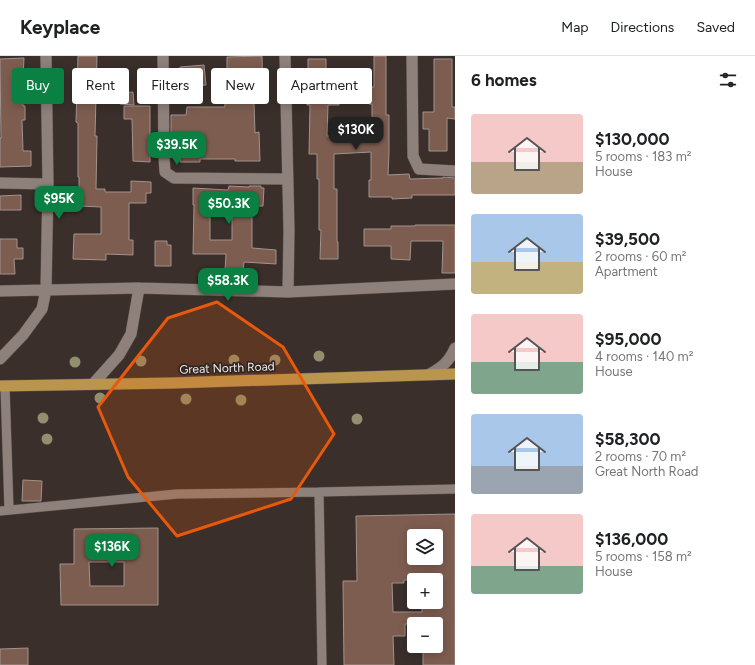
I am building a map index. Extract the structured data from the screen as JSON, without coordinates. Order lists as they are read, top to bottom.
{
  "streets": {
    "highway": ["Great North Road"]
  },
  "page": {
    "header": "Keyplace",
    "nav": ["Map", "Directions", "Saved"],
    "heading": "6 homes",
    "chip": [
      "Buy",
      "Rent",
      "Filters",
      "New",
      "Apartment"
    ],
    "list": [
      {
        "name": "$130,000",
        "note": "5 rooms · 183 m² · House"
      },
      {
        "name": "$39,500",
        "note": "2 rooms · 60 m² · Apartment"
      },
      {
        "name": "$95,000",
        "note": "4 rooms · 140 m² · House"
      },
      {
        "name": "$58,300",
        "note": "2 rooms · 70 m² · Great North Road"
      },
      {
        "name": "$136,000",
        "note": "5 rooms · 158 m² · House"
      }
    ],
    "price": [
      "$130K",
      "$39.5K",
      "$95K",
      "$50.3K",
      "$58.3K",
      "$136K"
    ],
    "map_buttons": ["+", "−"]
  }
}
